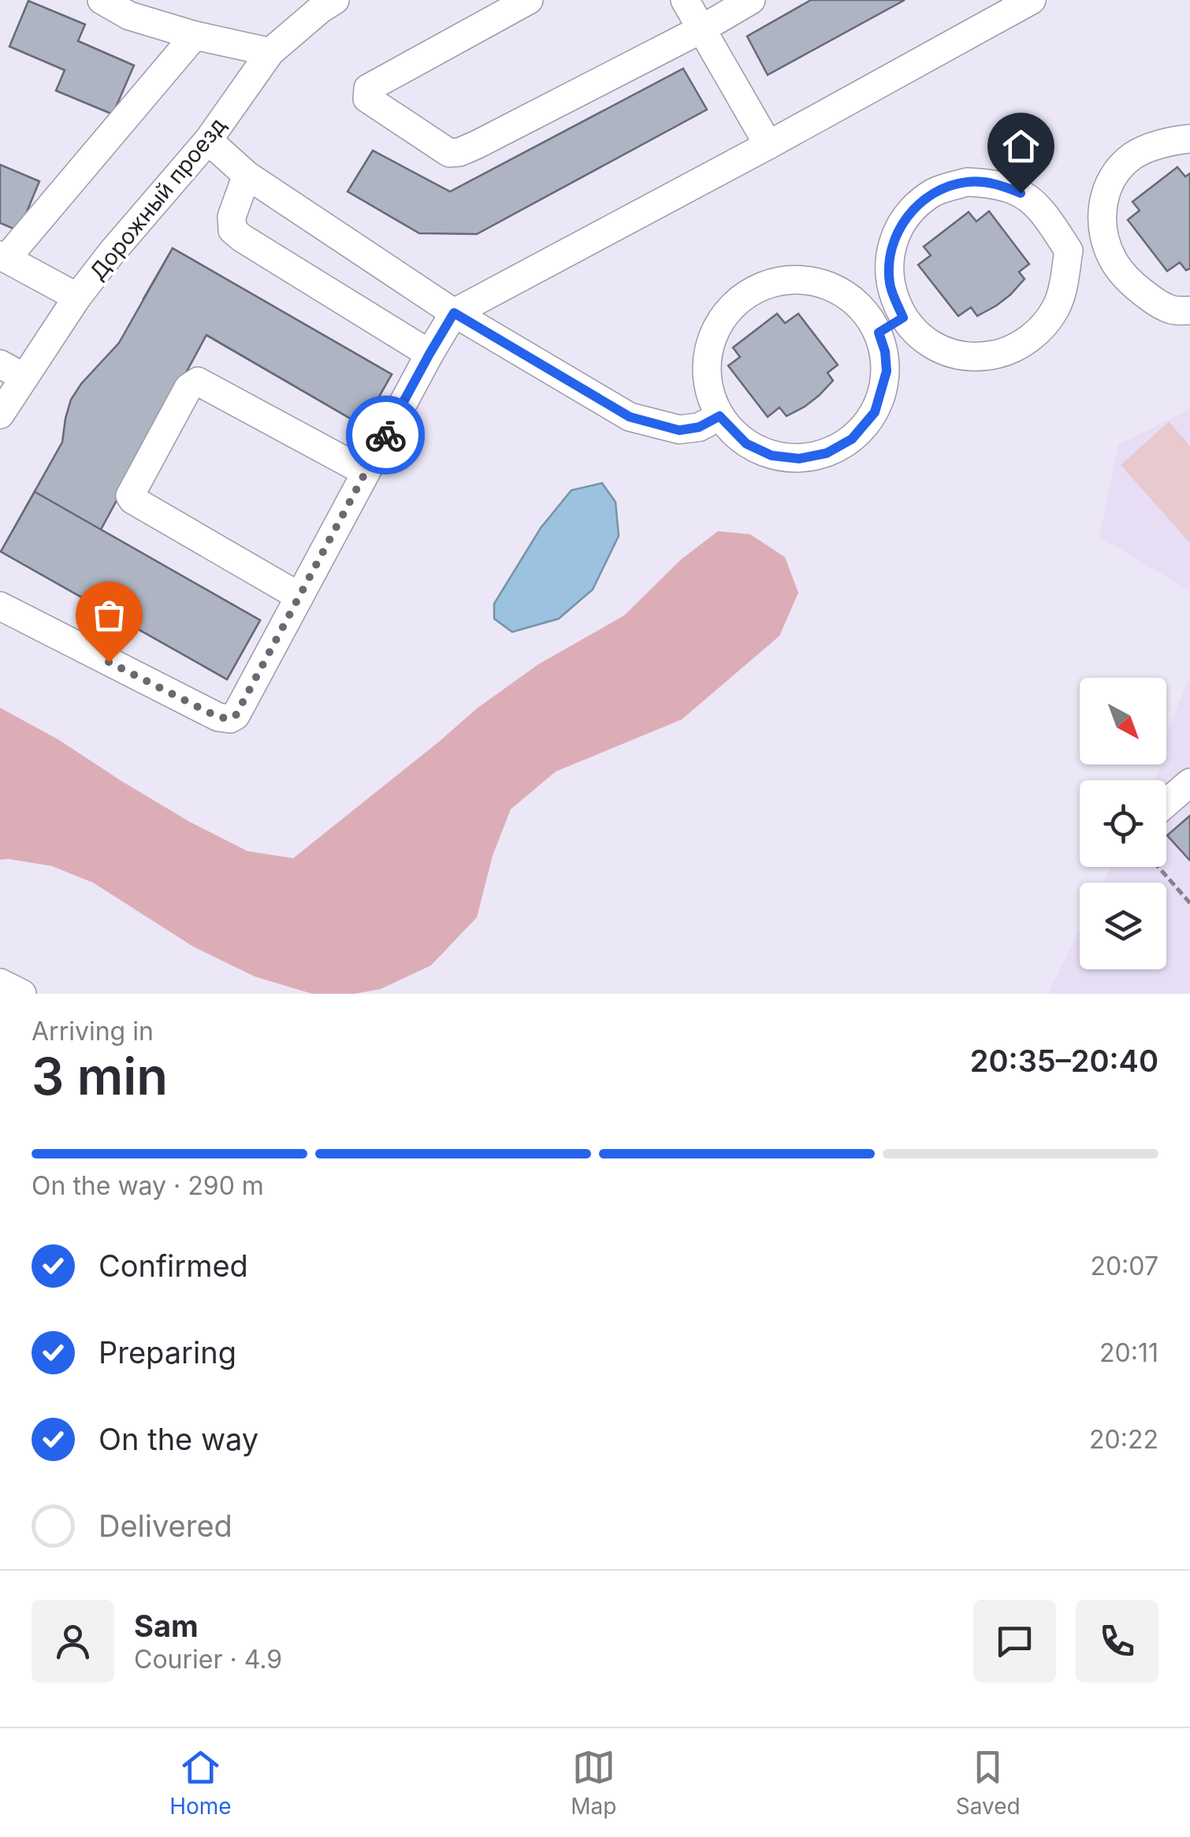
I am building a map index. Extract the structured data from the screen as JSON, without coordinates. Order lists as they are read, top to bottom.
{
  "streets": {
    "street": ["Дорожный проезд"]
  },
  "north": "bottom right",
  "page": {
    "heading": ["3 min", "Arriving in", "20:35–20:40"],
    "panel": ["Sam", "Courier · 4.9"],
    "bar": "On the way · 290 m",
    "list": [
      ["Confirmed", "20:07"],
      ["Preparing", "20:11"],
      ["On the way", "20:22"],
      "Delivered"
    ],
    "tabs": ["Home", "Map", "Saved"]
  }
}
